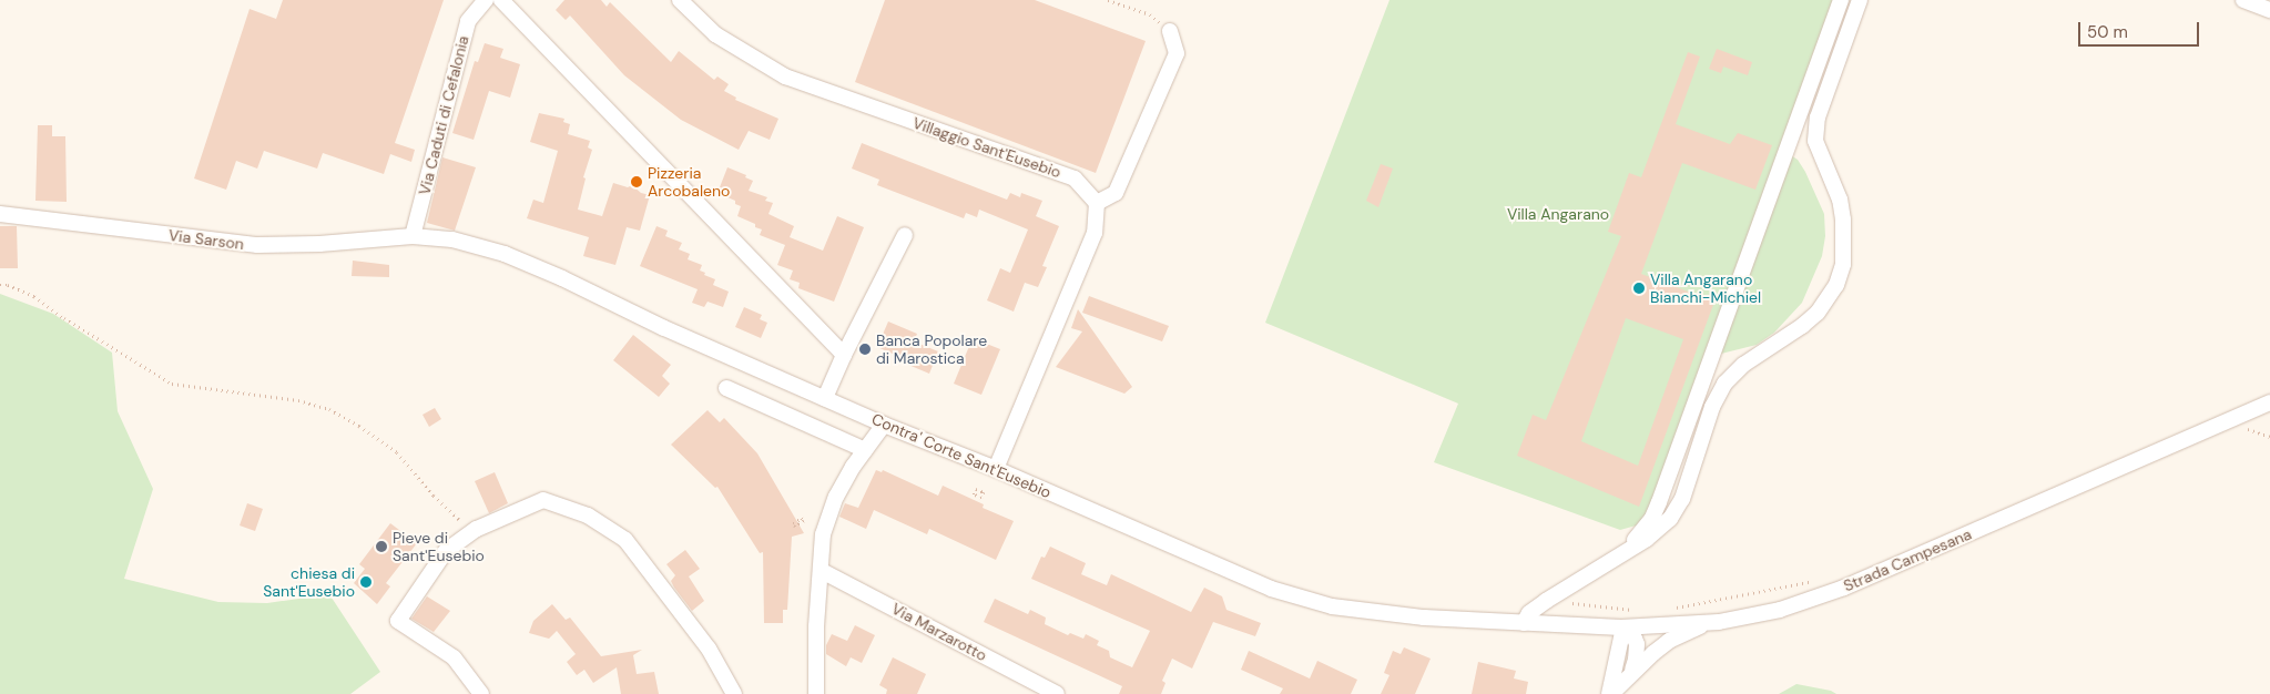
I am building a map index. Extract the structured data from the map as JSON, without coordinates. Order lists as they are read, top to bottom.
{
  "streets": {
    "street": [
      "Via Caduti di Cefalonia",
      "Villaggio Sant'Eusebio",
      "Via Sarson",
      "Contra' Corte Sant'Eusebio",
      "Strada Campesana",
      "Via Marzarotto"
    ]
  },
  "crossings": [
    ["Via Caduti di Cefalonia", "Via Sarson"],
    ["Via Caduti di Cefalonia", "Contra' Corte Sant'Eusebio"],
    ["Via Sarson", "Contra' Corte Sant'Eusebio"],
    ["Contra' Corte Sant'Eusebio", "Strada Campesana"]
  ],
  "parks": ["Villa Angarano"],
  "places": [
    "Pizzeria Arcobaleno",
    "Villa Angarano Bianchi-Michiel",
    "Banca Popolare di Marostica",
    "Pieve di Sant'Eusebio",
    "chiesa di Sant'Eusebio"
  ],
  "scale_bar": "50 m"
}
